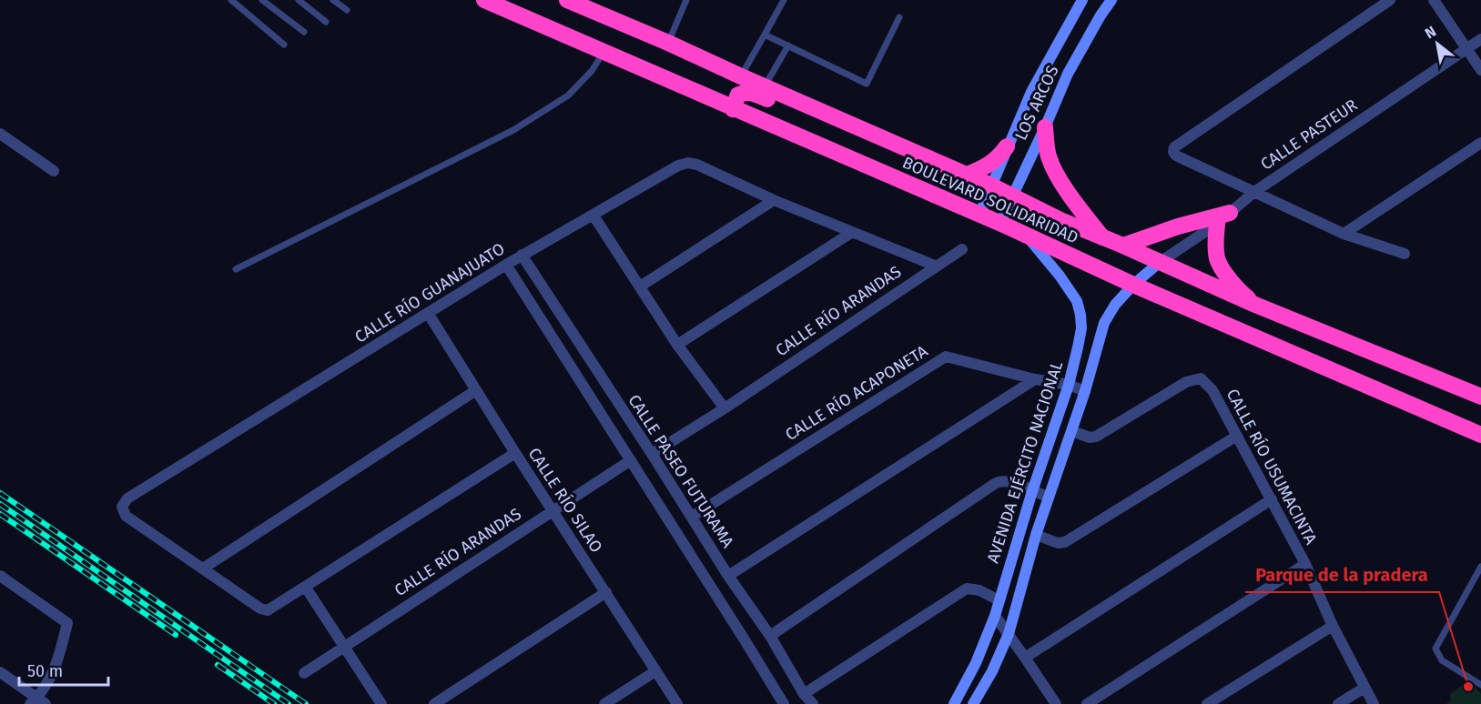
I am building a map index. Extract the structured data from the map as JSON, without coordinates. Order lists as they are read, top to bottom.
{
  "streets": {
    "highway": ["BOULEVARD SOLIDARIDAD"],
    "main road": ["LOS ARCOS", "AVENIDA EJÉRCITO NACIONAL"],
    "street": [
      "CALLE PASTEUR",
      "CALLE RÍO GUANAJUATO",
      "CALLE RÍO ARANDAS",
      "CALLE RÍO ACAPONETA",
      "CALLE RÍO USUMACINTA",
      "CALLE PASEO FUTURAMA",
      "CALLE RÍO SILAO"
    ]
  },
  "crossings": [
    ["LOS ARCOS", "BOULEVARD SOLIDARIDAD"],
    ["CALLE PASTEUR", "BOULEVARD SOLIDARIDAD"],
    ["CALLE PASTEUR", "AVENIDA EJÉRCITO NACIONAL"],
    ["BOULEVARD SOLIDARIDAD", "AVENIDA EJÉRCITO NACIONAL"],
    ["CALLE RÍO GUANAJUATO", "CALLE RÍO ARANDAS"],
    ["CALLE RÍO GUANAJUATO", "CALLE PASEO FUTURAMA"],
    ["CALLE RÍO GUANAJUATO", "CALLE RÍO SILAO"],
    ["CALLE RÍO ARANDAS", "CALLE PASEO FUTURAMA"],
    ["CALLE RÍO ARANDAS", "CALLE RÍO SILAO"],
    ["CALLE RÍO ACAPONETA", "AVENIDA EJÉRCITO NACIONAL"],
    ["CALLE RÍO ACAPONETA", "CALLE PASEO FUTURAMA"],
    ["AVENIDA EJÉRCITO NACIONAL", "CALLE RÍO USUMACINTA"]
  ],
  "places": ["Parque de la pradera"],
  "scale_bar": "50 m",
  "north": "top left"
}
